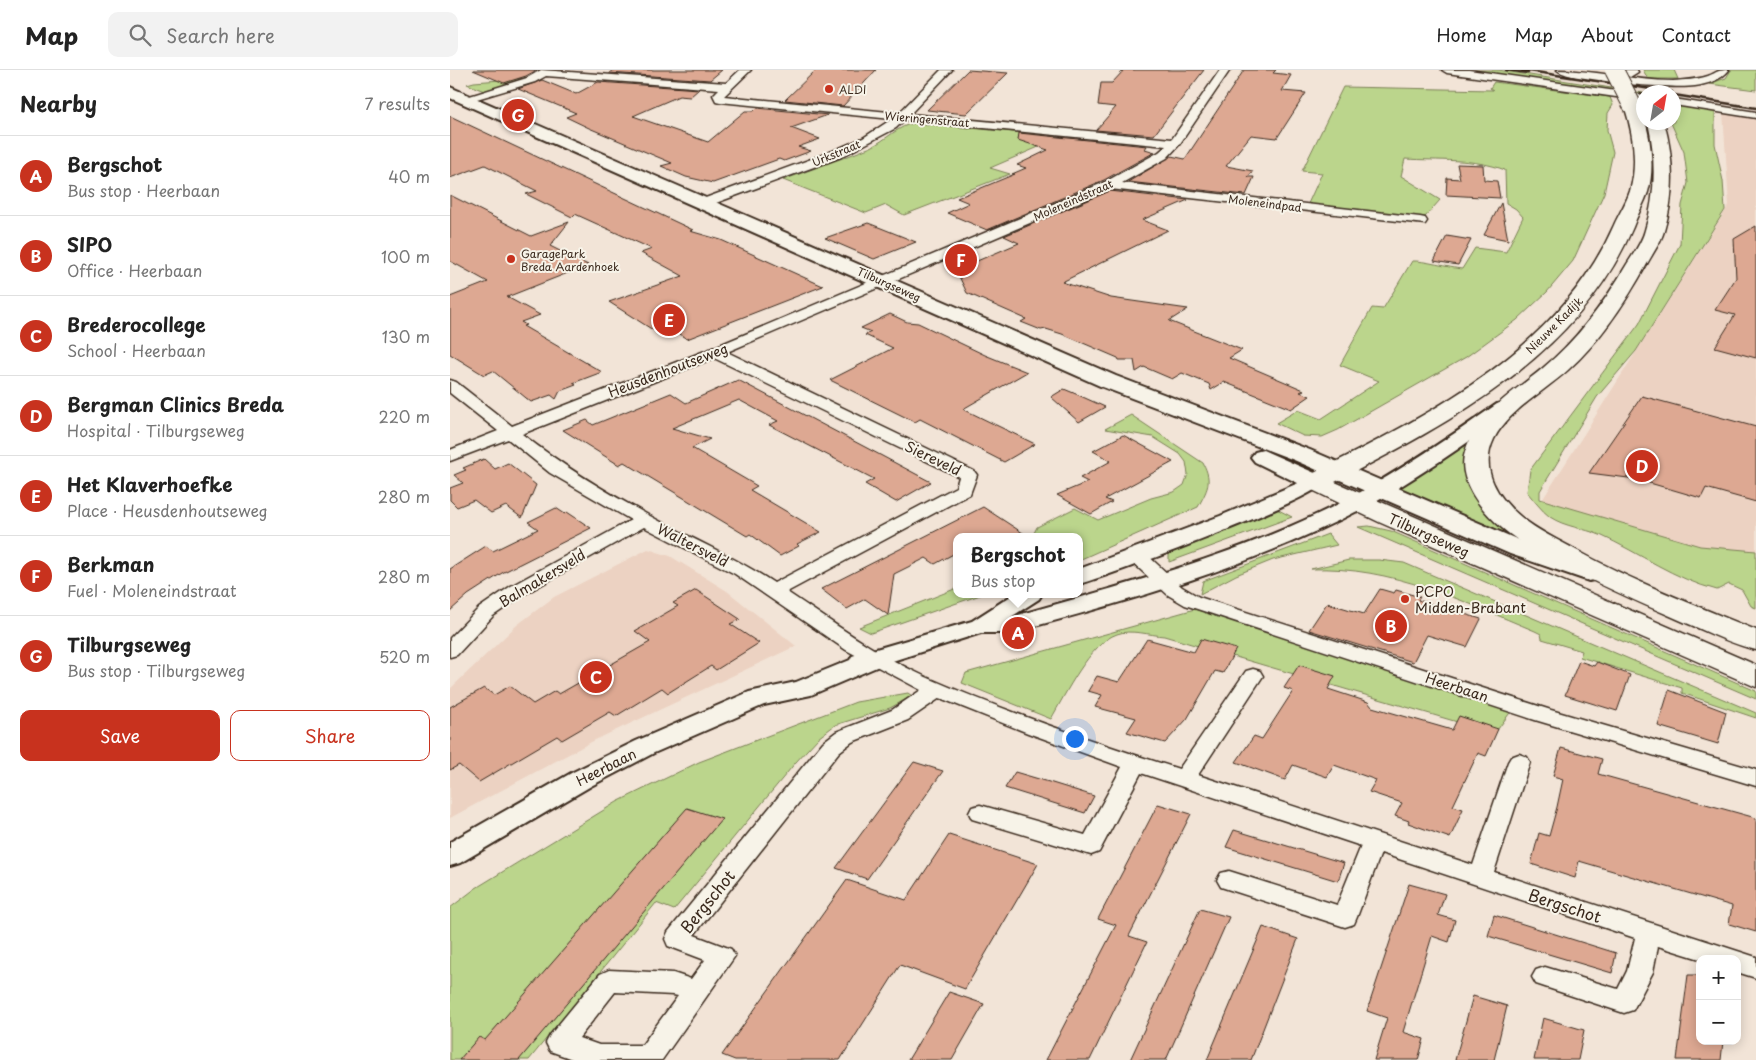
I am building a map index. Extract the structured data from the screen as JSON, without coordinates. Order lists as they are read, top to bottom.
{
  "streets": {
    "main road": ["Tilburgseweg", "Nieuwe Kadijk"],
    "street": [
      "Wieringenstraat",
      "Urkstraat",
      "Moleneindstraat",
      "Moleneindpad",
      "Heusdenhoutseweg",
      "Siereveld",
      "Waltersveld",
      "Balmakersveld",
      "Heerbaan",
      "Bergschot"
    ]
  },
  "crossings": [
    ["Wieringenstraat", "Urkstraat"],
    ["Wieringenstraat", "Moleneindstraat"],
    ["Urkstraat", "Tilburgseweg"],
    ["Moleneindstraat", "Moleneindpad"],
    ["Moleneindstraat", "Tilburgseweg"],
    ["Moleneindstraat", "Heusdenhoutseweg"],
    ["Tilburgseweg", "Nieuwe Kadijk"],
    ["Tilburgseweg", "Heusdenhoutseweg"],
    ["Tilburgseweg", "Heerbaan"],
    ["Heusdenhoutseweg", "Siereveld"],
    ["Heusdenhoutseweg", "Waltersveld"],
    ["Siereveld", "Waltersveld"],
    ["Waltersveld", "Balmakersveld"],
    ["Waltersveld", "Heerbaan"],
    ["Waltersveld", "Bergschot"],
    ["Heerbaan", "Bergschot"]
  ],
  "places": ["ALDI", "GaragePark Breda Aardenhoek", "PCPO Midden-Brabant"],
  "north": "top right",
  "page": {
    "header": "Map",
    "search": "Search here",
    "nav": [
      "Home",
      "Map",
      "About",
      "Contact"
    ],
    "heading": ["Nearby", "7 results"],
    "pins": [
      "G",
      "F",
      "E",
      "D",
      "B",
      "A",
      "C"
    ],
    "list": [
      {
        "mark": "A",
        "name": "Bergschot",
        "note": "Bus stop · Heerbaan",
        "value": "40 m"
      },
      {
        "mark": "B",
        "name": "SIPO",
        "note": "Office · Heerbaan",
        "value": "100 m"
      },
      {
        "mark": "C",
        "name": "Brederocollege",
        "note": "School · Heerbaan",
        "value": "130 m"
      },
      {
        "mark": "D",
        "name": "Bergman Clinics Breda",
        "note": "Hospital · Tilburgseweg",
        "value": "220 m"
      },
      {
        "mark": "E",
        "name": "Het Klaverhoefke",
        "note": "Place · Heusdenhoutseweg",
        "value": "280 m"
      },
      {
        "mark": "F",
        "name": "Berkman",
        "note": "Fuel · Moleneindstraat",
        "value": "280 m"
      },
      {
        "mark": "G",
        "name": "Tilburgseweg",
        "note": "Bus stop · Tilburgseweg",
        "value": "520 m"
      }
    ],
    "popup": ["Bergschot", "Bus stop"],
    "buttons": ["Save", "Share"],
    "map_buttons": ["+", "−"]
  }
}
